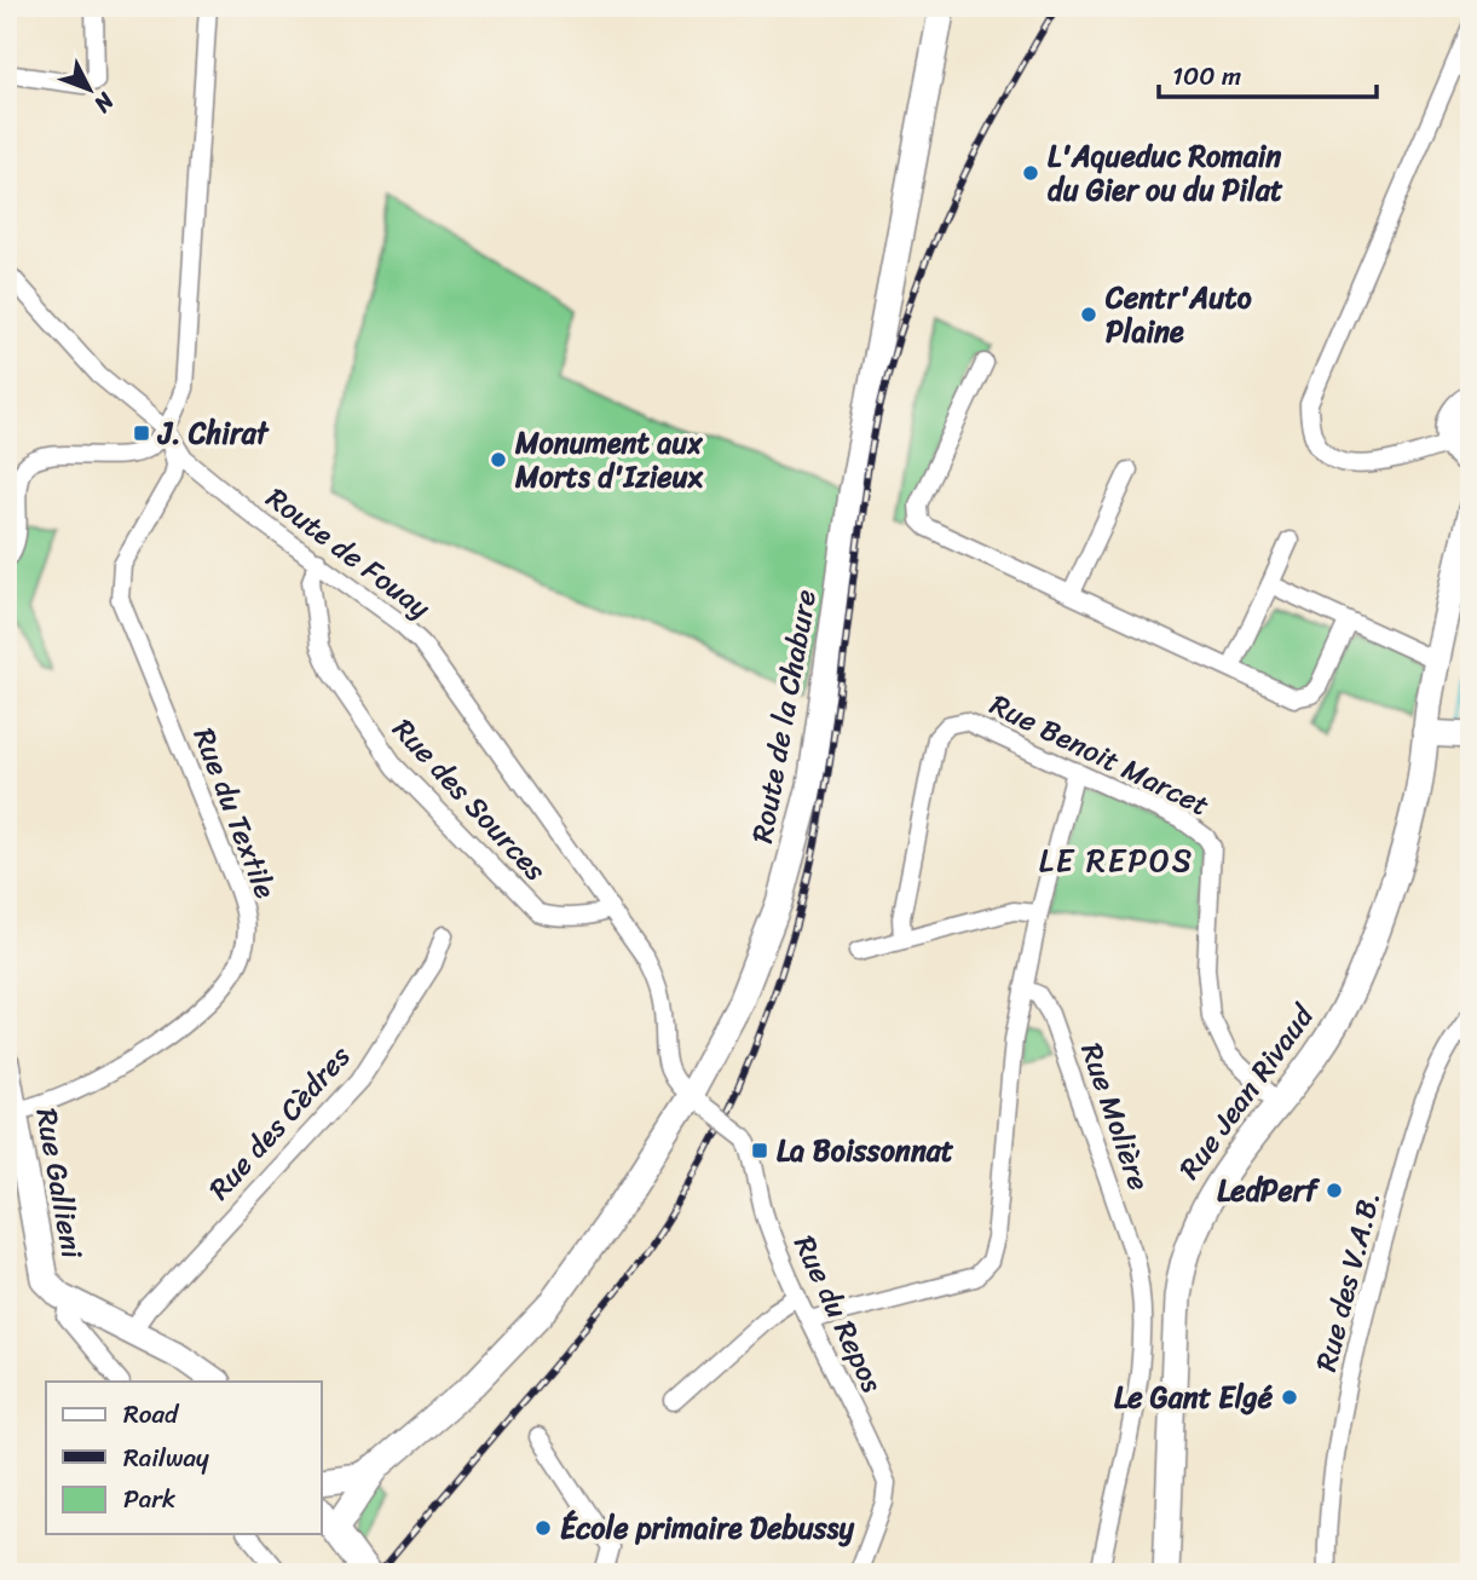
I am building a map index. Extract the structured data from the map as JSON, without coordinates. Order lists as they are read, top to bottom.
{
  "streets": {
    "main road": ["Route de la Chabure", "Rue Jean Rivaud", "Rue Gallieni"],
    "street": [
      "Route de Fouay",
      "Rue Benoit Marcet",
      "Rue des Sources",
      "Rue du Textile",
      "Rue Molière",
      "Rue des Cèdres",
      "Rue des V.A.B.",
      "Rue du Repos"
    ]
  },
  "crossings": [
    ["Route de Fouay", "Route de la Chabure"],
    ["Route de Fouay", "Rue des Sources"],
    ["Route de Fouay", "Rue du Textile"],
    ["Route de Fouay", "Rue du Repos"],
    ["Route de la Chabure", "Rue du Repos"],
    ["Rue Benoit Marcet", "Rue Jean Rivaud"],
    ["Rue du Textile", "Rue Gallieni"]
  ],
  "districts": ["LE REPOS"],
  "places": {
    "other": [
      "L'Aqueduc Romain du Gier ou du Pilat",
      "Centr'Auto Plaine",
      "Monument aux Morts d'Izieux",
      "LedPerf",
      "Le Gant Elgé",
      "École primaire Debussy"
    ],
    "transit": ["J. Chirat", "La Boissonnat"]
  },
  "legend": ["Road", "Railway", "Park"],
  "scale_bar": "100 m",
  "north": "bottom right"
}
